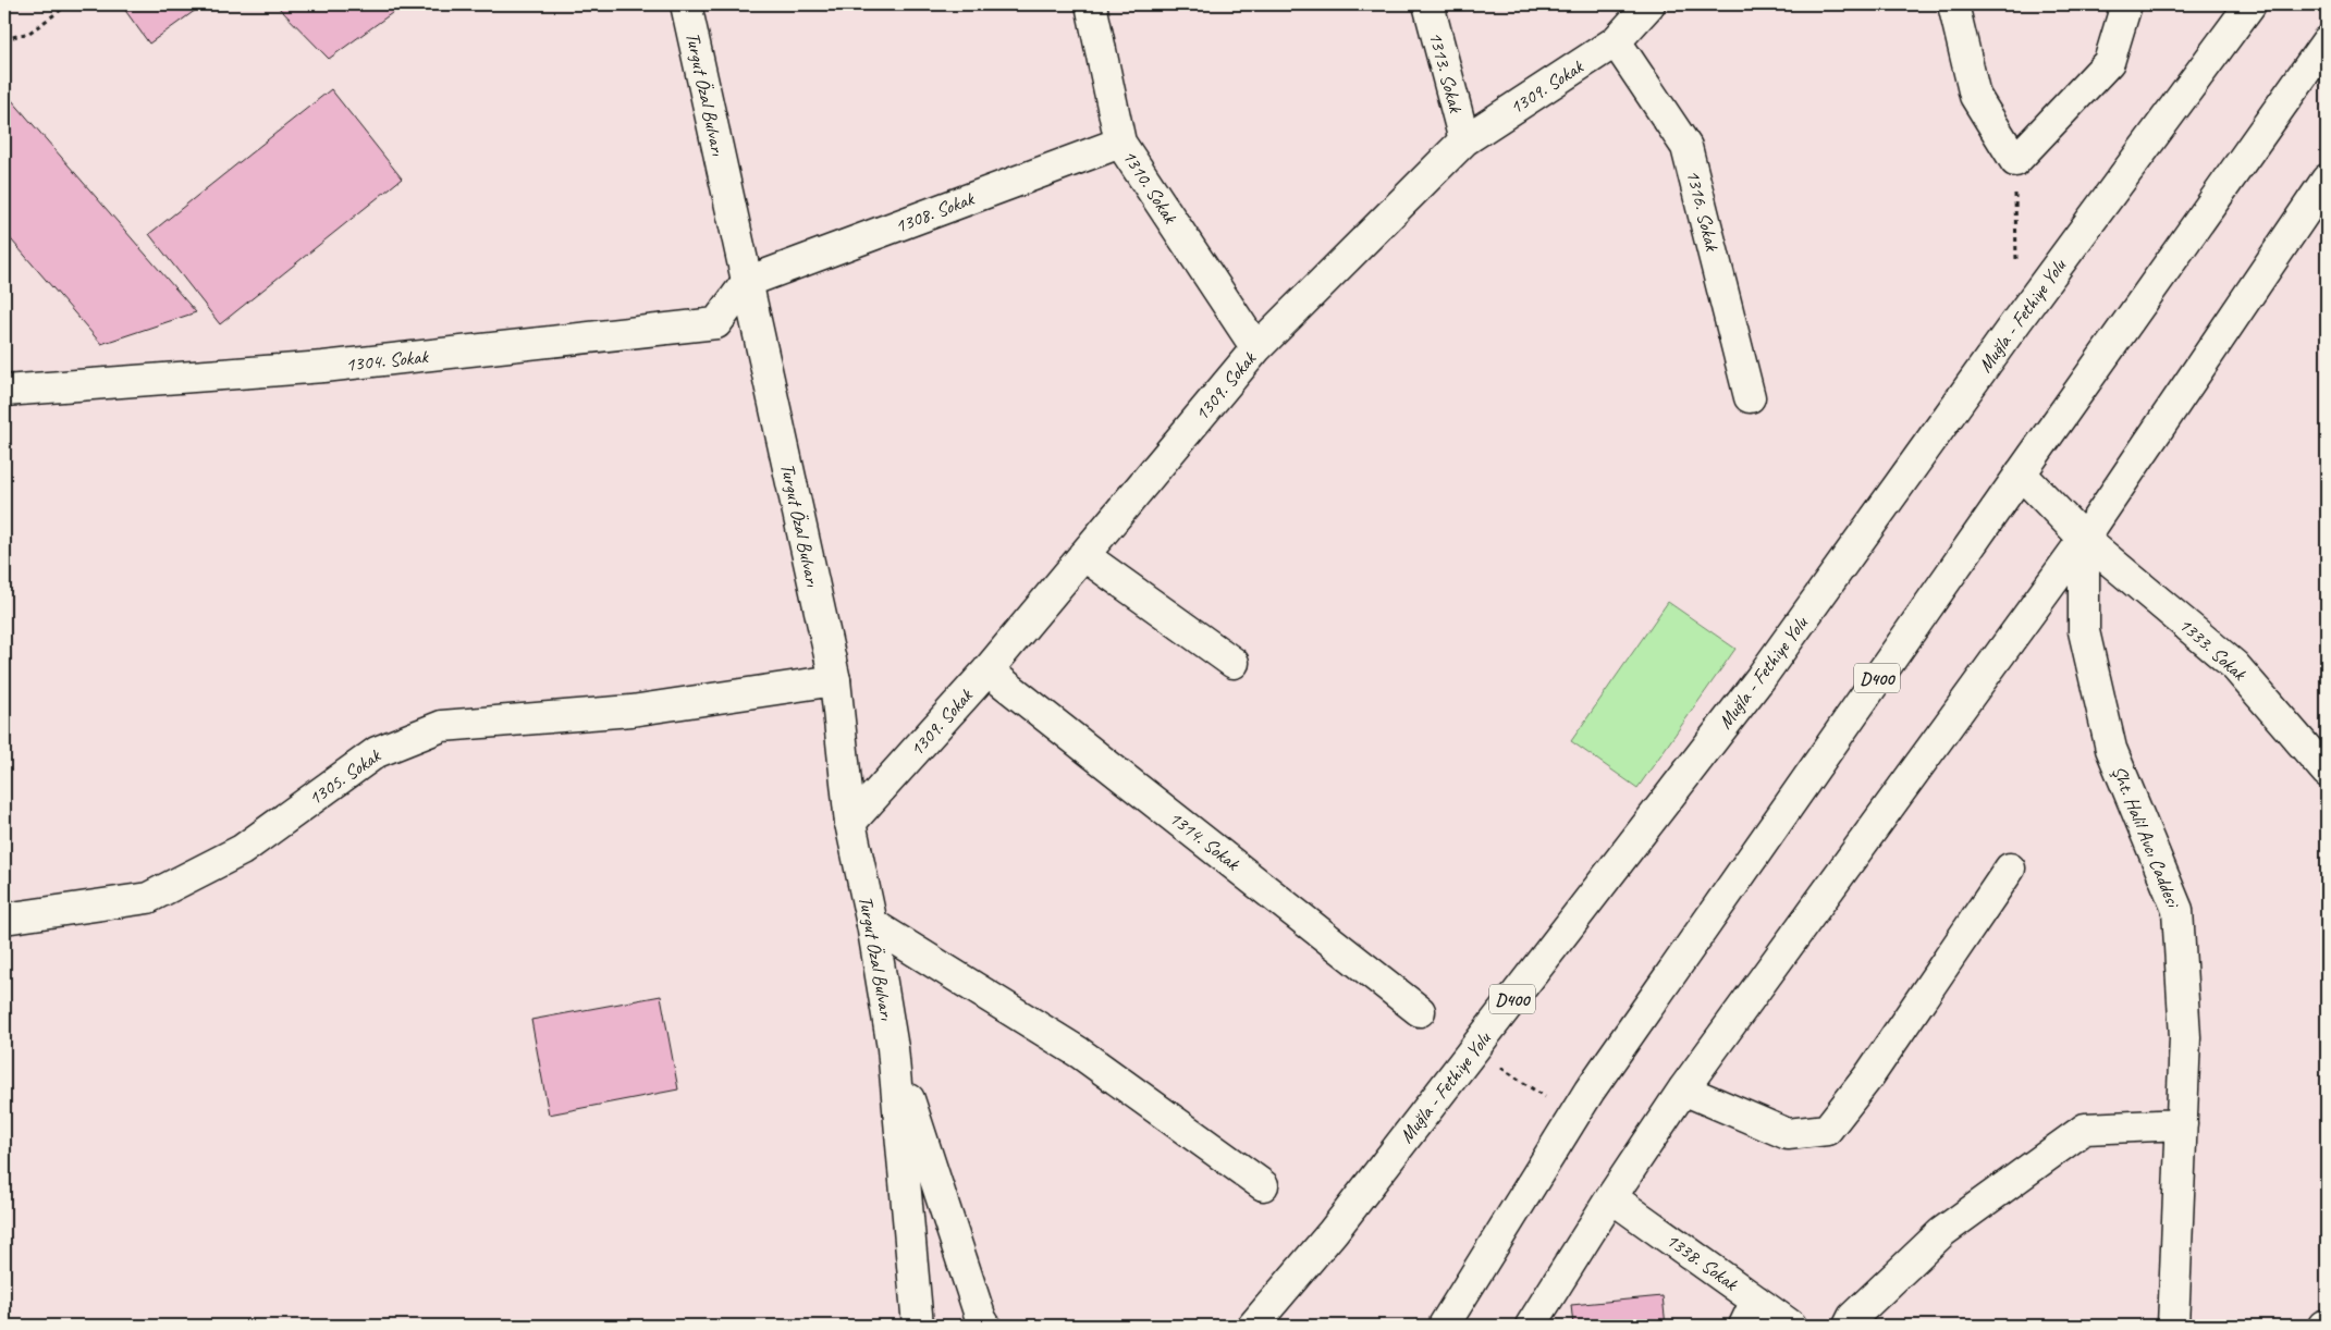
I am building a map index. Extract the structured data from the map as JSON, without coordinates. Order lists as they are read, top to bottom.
{
  "streets": {
    "main road": [
      "1313. Sokak",
      "1309. Sokak",
      "Turgut Özal Bulvarı",
      "1310. Sokak",
      "1316. Sokak",
      "1308. Sokak",
      "Muğla - Fethiye Yolu",
      "1304. Sokak",
      "1333. Sokak",
      "D400",
      "1305. Sokak",
      "Şht. Halil Avcı Caddesi",
      "1314. Sokak",
      "1338. Sokak"
    ]
  },
  "crossings": [
    ["1313. Sokak", "1309. Sokak"],
    ["1309. Sokak", "Turgut Özal Bulvarı"],
    ["1309. Sokak", "1310. Sokak"],
    ["1309. Sokak", "1316. Sokak"],
    ["1309. Sokak", "1314. Sokak"],
    ["Turgut Özal Bulvarı", "1308. Sokak"],
    ["Turgut Özal Bulvarı", "1304. Sokak"],
    ["Turgut Özal Bulvarı", "1305. Sokak"],
    ["1310. Sokak", "1308. Sokak"],
    ["1308. Sokak", "1304. Sokak"],
    ["1333. Sokak", "Şht. Halil Avcı Caddesi"]
  ]
}
